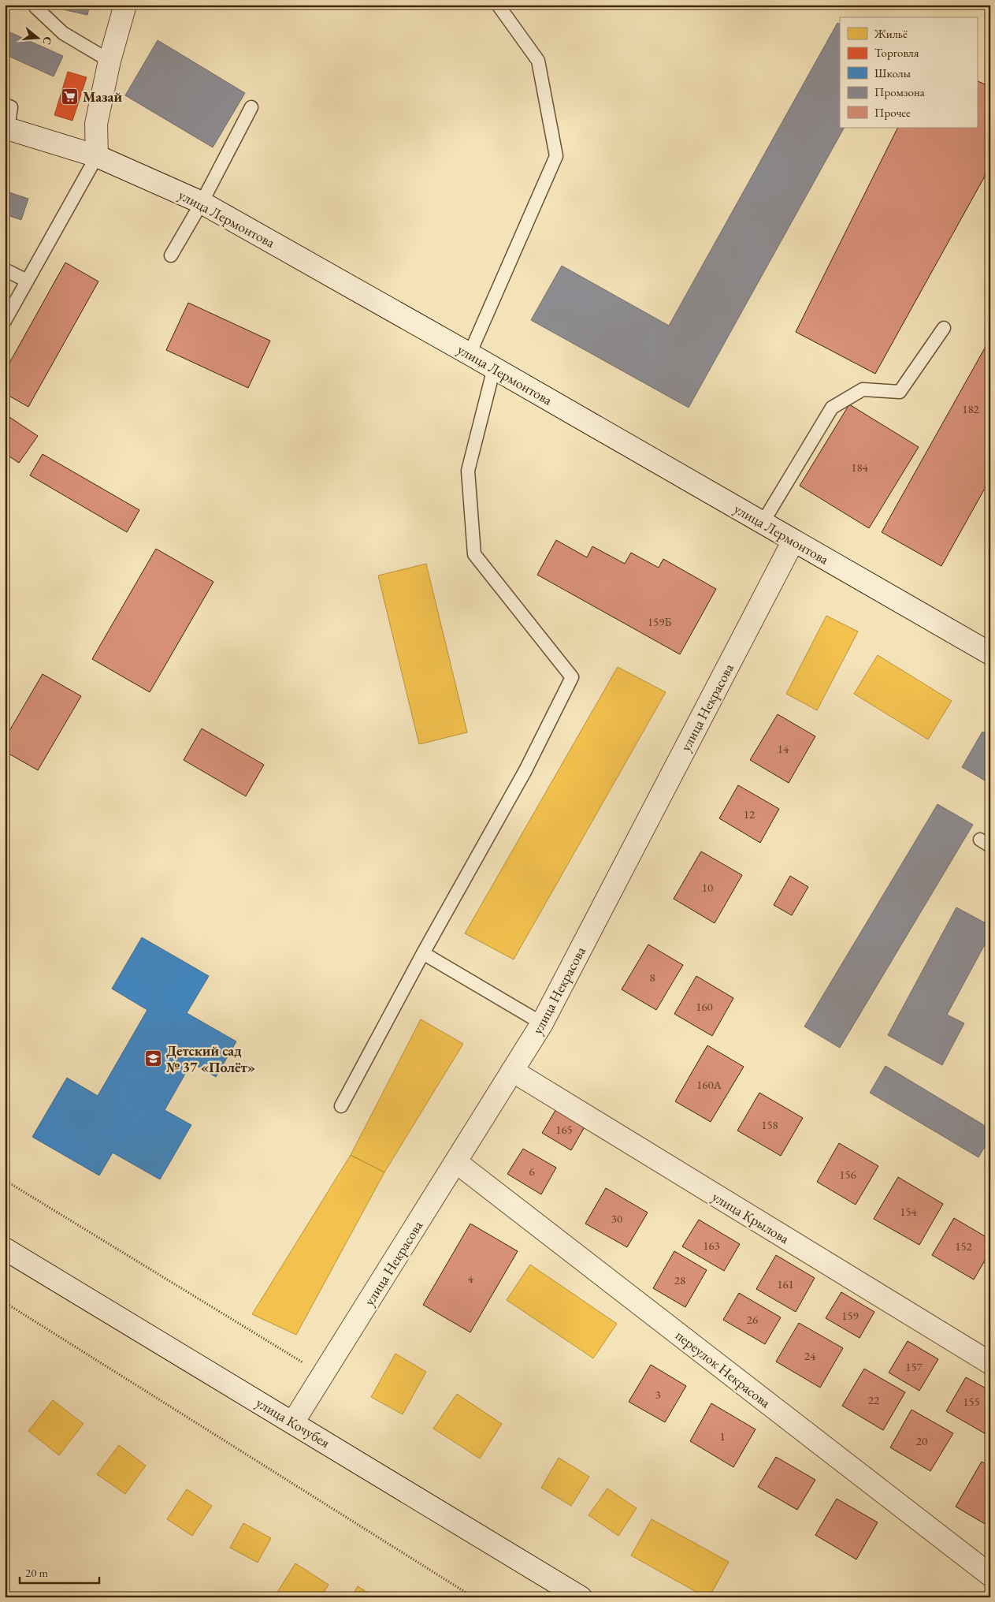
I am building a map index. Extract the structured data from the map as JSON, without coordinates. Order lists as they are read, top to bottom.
{
  "streets": {
    "street": [
      "улица Лермонтова",
      "улица Некрасова",
      "улица Крылова",
      "переулок Некрасова",
      "улица Кочубея"
    ]
  },
  "crossings": [
    ["улица Лермонтова", "улица Некрасова"],
    ["улица Некрасова", "улица Крылова"],
    ["улица Некрасова", "переулок Некрасова"],
    ["улица Некрасова", "улица Кочубея"]
  ],
  "places": {
    "supermarket": ["Мазай"],
    "school or university": ["Детский сад № 37 «Полёт»"]
  },
  "house_numbers": [
    "182",
    "184",
    "159Б",
    "14",
    "12",
    "10",
    "8",
    "160",
    "160А",
    "158",
    "165",
    "6",
    "156",
    "154",
    "30",
    "163",
    "152",
    "4",
    "28",
    "161",
    "159",
    "26",
    "24",
    "157",
    "3",
    "22",
    "155",
    "1",
    "20"
  ],
  "legend": [
    "Жильё",
    "Торговля",
    "Школы",
    "Промзона",
    "Прочее"
  ],
  "scale_bar": "20 m",
  "north": "right"
}
